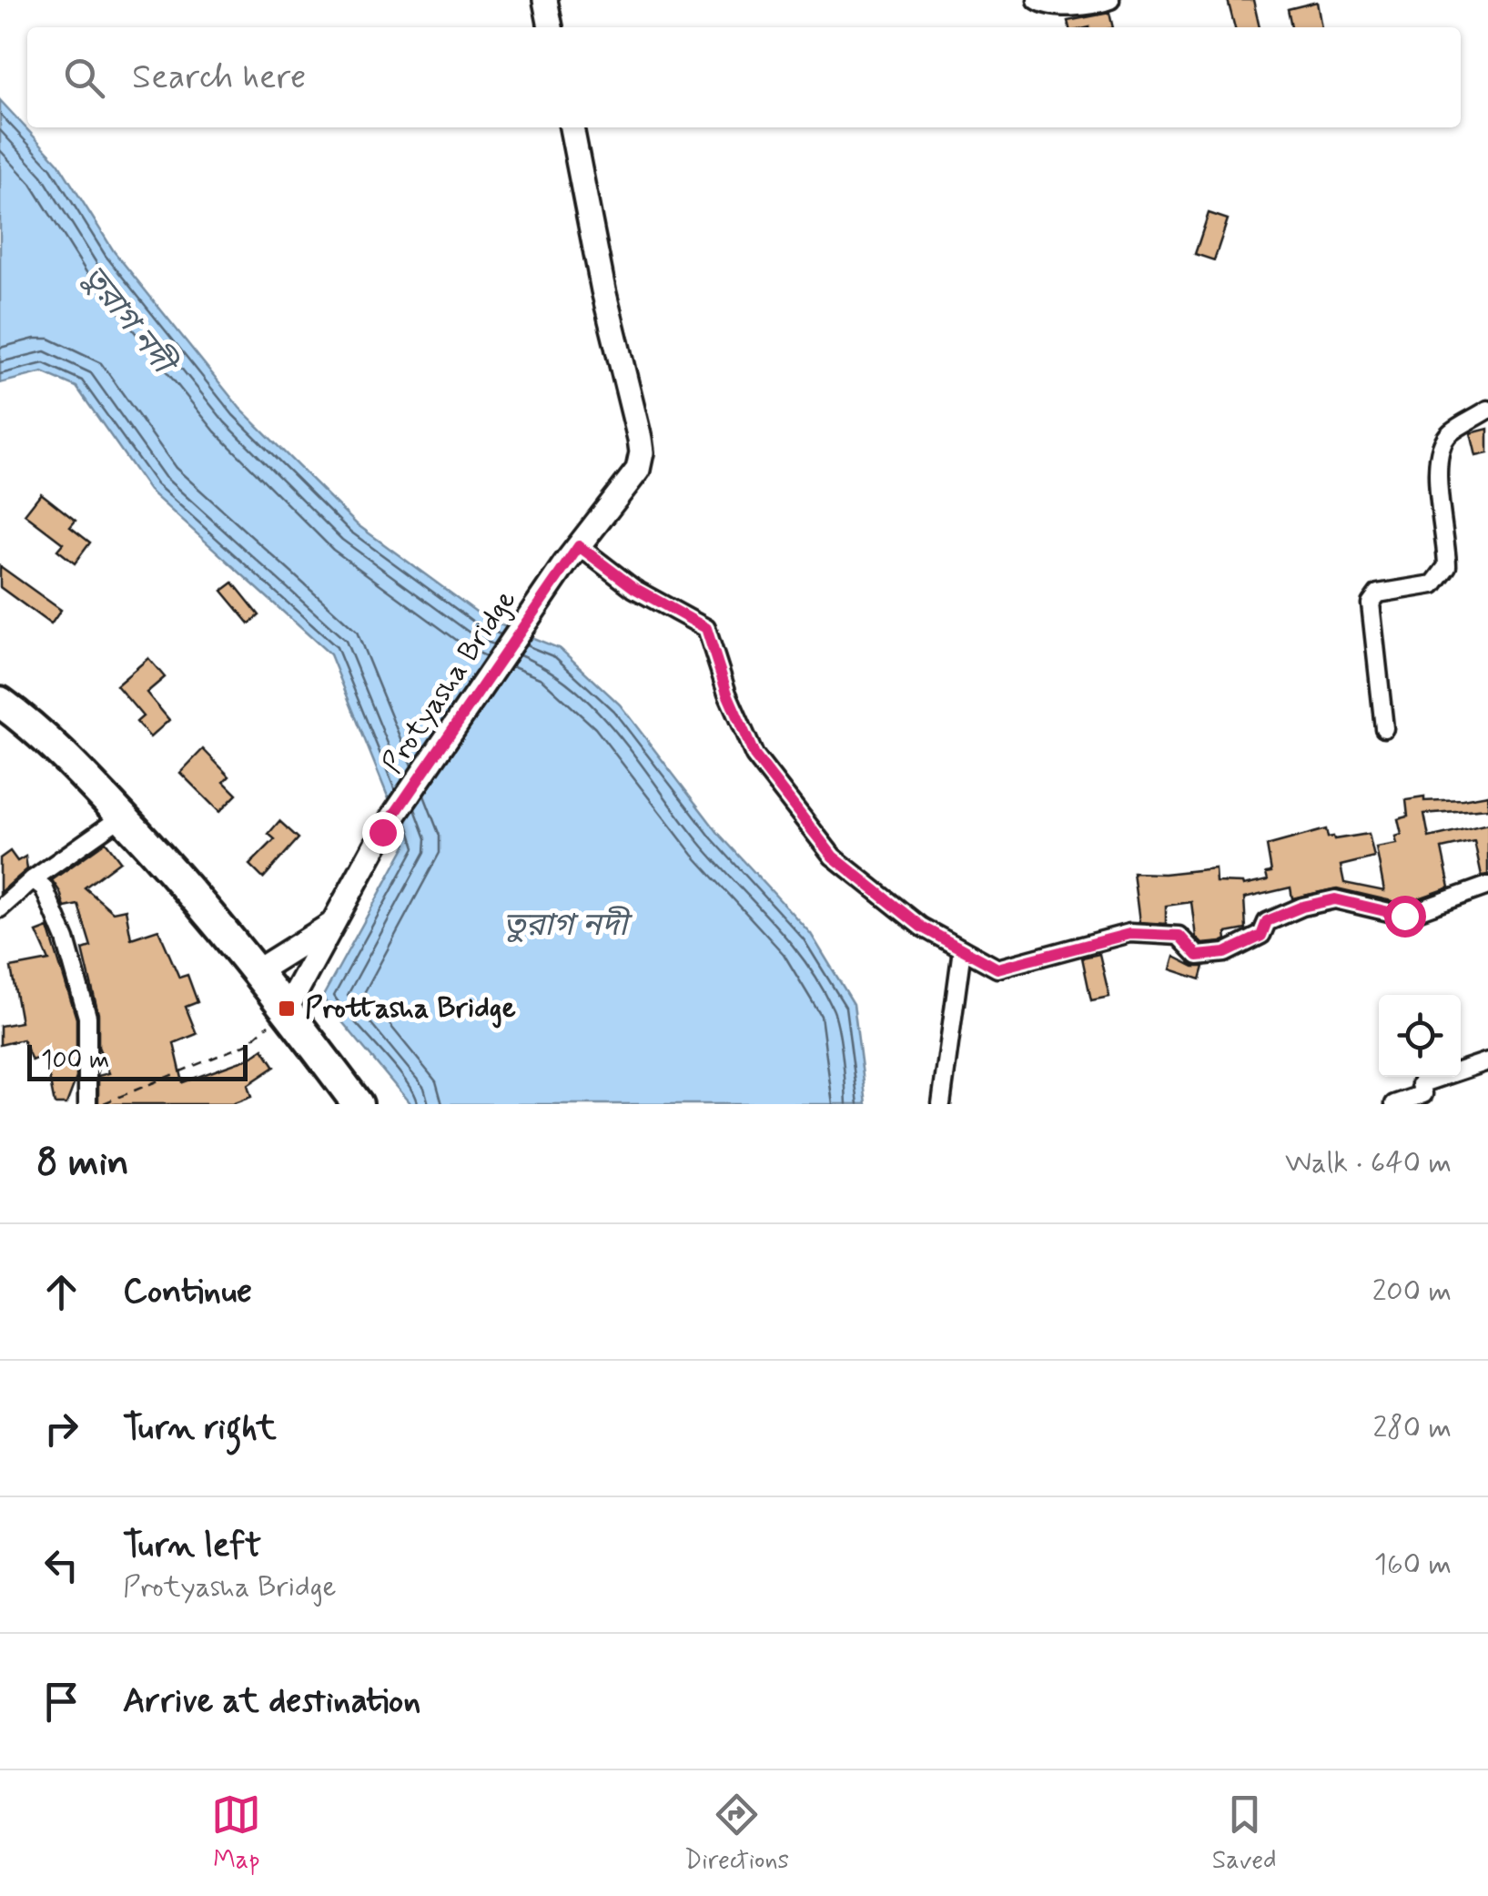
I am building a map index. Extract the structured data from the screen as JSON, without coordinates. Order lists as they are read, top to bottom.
{
  "streets": {
    "street": ["Protyasha Bridge"]
  },
  "water": ["তুরাগ নদী"],
  "places": {
    "transit": ["Prottasha Bridge"]
  },
  "scale_bar": "100 m",
  "page": {
    "search": "Search here",
    "scale": "100 m",
    "heading": ["8 min", "Walk · 640 m"],
    "list": [
      ["Continue", "200 m"],
      ["Turn right", "280 m"],
      ["Turn left", "Protyasha Bridge", "160 m"],
      "Arrive at destination"
    ],
    "nav": ["Map", "Directions", "Saved"]
  }
}
